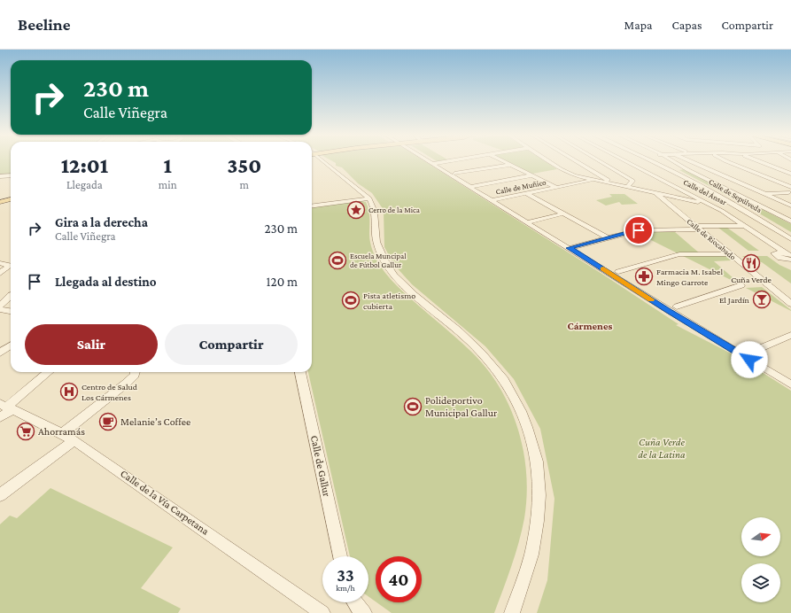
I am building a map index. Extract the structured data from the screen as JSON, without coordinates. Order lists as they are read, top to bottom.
{
  "streets": {
    "street": [
      "Calle de Muñico",
      "Calle del Ánsar",
      "Calle de Sepúlveda",
      "Calle de Riocabado",
      "Calle de Gallur",
      "Calle de la Vía Carpetana"
    ]
  },
  "districts": ["Cármenes"],
  "parks": ["Cuña Verde de la Latina"],
  "places": {
    "place": ["Cerro de la Mica"],
    "sports": ["Escuela Muncipal de Fútbol Gallur", "Pista atletismo cubierta", "Polideportivo Municipal Gallur"],
    "restaurant": ["Cuña Verde"],
    "pharmacy": ["Farmacia M. Isabel Mingo Garrote"],
    "bar": ["El Jardín"],
    "hospital": ["Centro de Salud Los Cármenes"],
    "cafe": ["Melanie’s Coffee"],
    "supermarket": ["Ahorramás"]
  },
  "north": "right",
  "page": {
    "header": "Beeline",
    "nav": ["Mapa", "Capas", "Compartir"],
    "turn": ["230 m", "Calle Viñegra"],
    "eta": [
      "12:01",
      "Llegada",
      "1",
      "min",
      "350",
      "m"
    ],
    "list": [
      {
        "name": "Gira a la derecha",
        "note": "Calle Viñegra",
        "value": "230 m"
      },
      {
        "name": "Llegada al destino",
        "value": "120 m"
      }
    ],
    "buttons": ["Salir", "Compartir"],
    "speed": "33 km/h",
    "limit": "40"
  }
}
